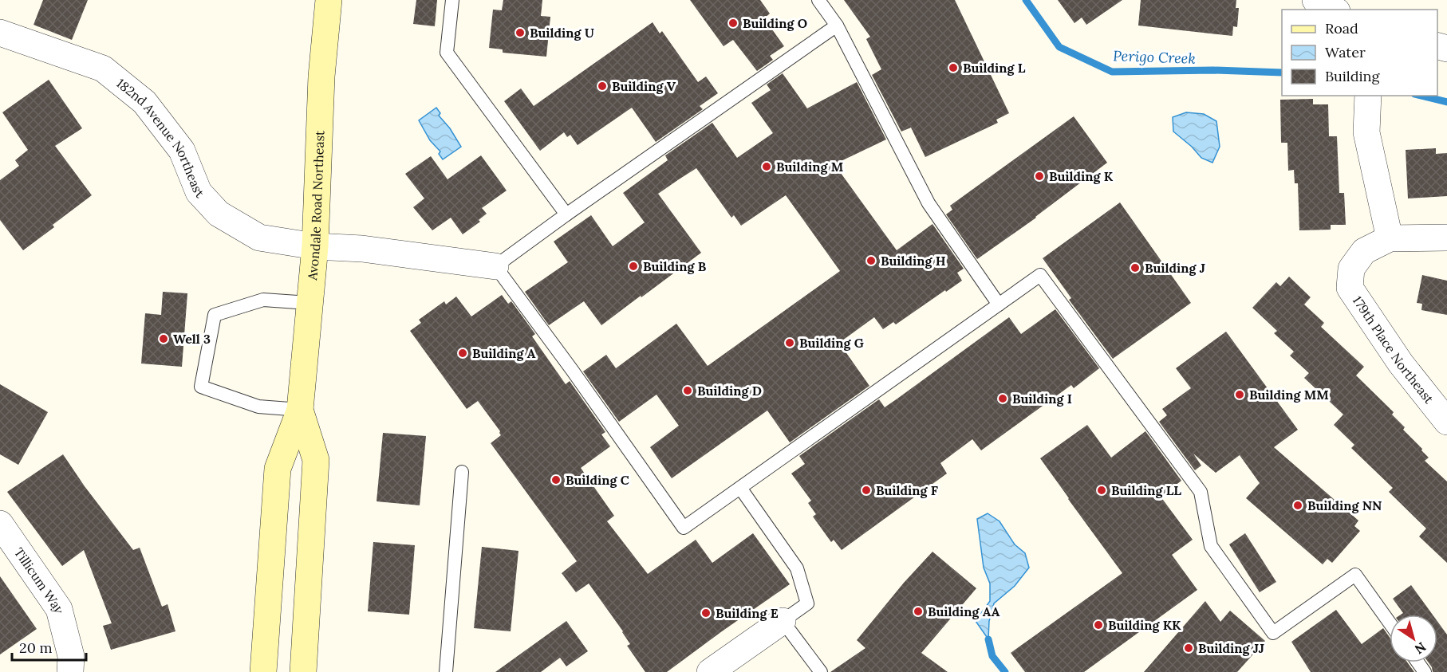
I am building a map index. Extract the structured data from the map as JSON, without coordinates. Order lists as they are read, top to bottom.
{
  "streets": {
    "main road": ["Avondale Road Northeast"],
    "street": ["182nd Avenue Northeast", "179th Place Northeast", "Tillicum Way"]
  },
  "crossings": [
    ["182nd Avenue Northeast", "Avondale Road Northeast"]
  ],
  "water": ["Perigo Creek"],
  "places": [
    "Building O",
    "Building U",
    "Building L",
    "Building V",
    "Building M",
    "Building K",
    "Building H",
    "Building B",
    "Building J",
    "Well 3",
    "Building G",
    "Building A",
    "Building D",
    "Building MM",
    "Building I",
    "Building C",
    "Building F",
    "Building LL",
    "Building NN",
    "Building AA",
    "Building E",
    "Building KK",
    "Building JJ"
  ],
  "legend": ["Road", "Water", "Building"],
  "scale_bar": "20 m",
  "north": "bottom right"
}
